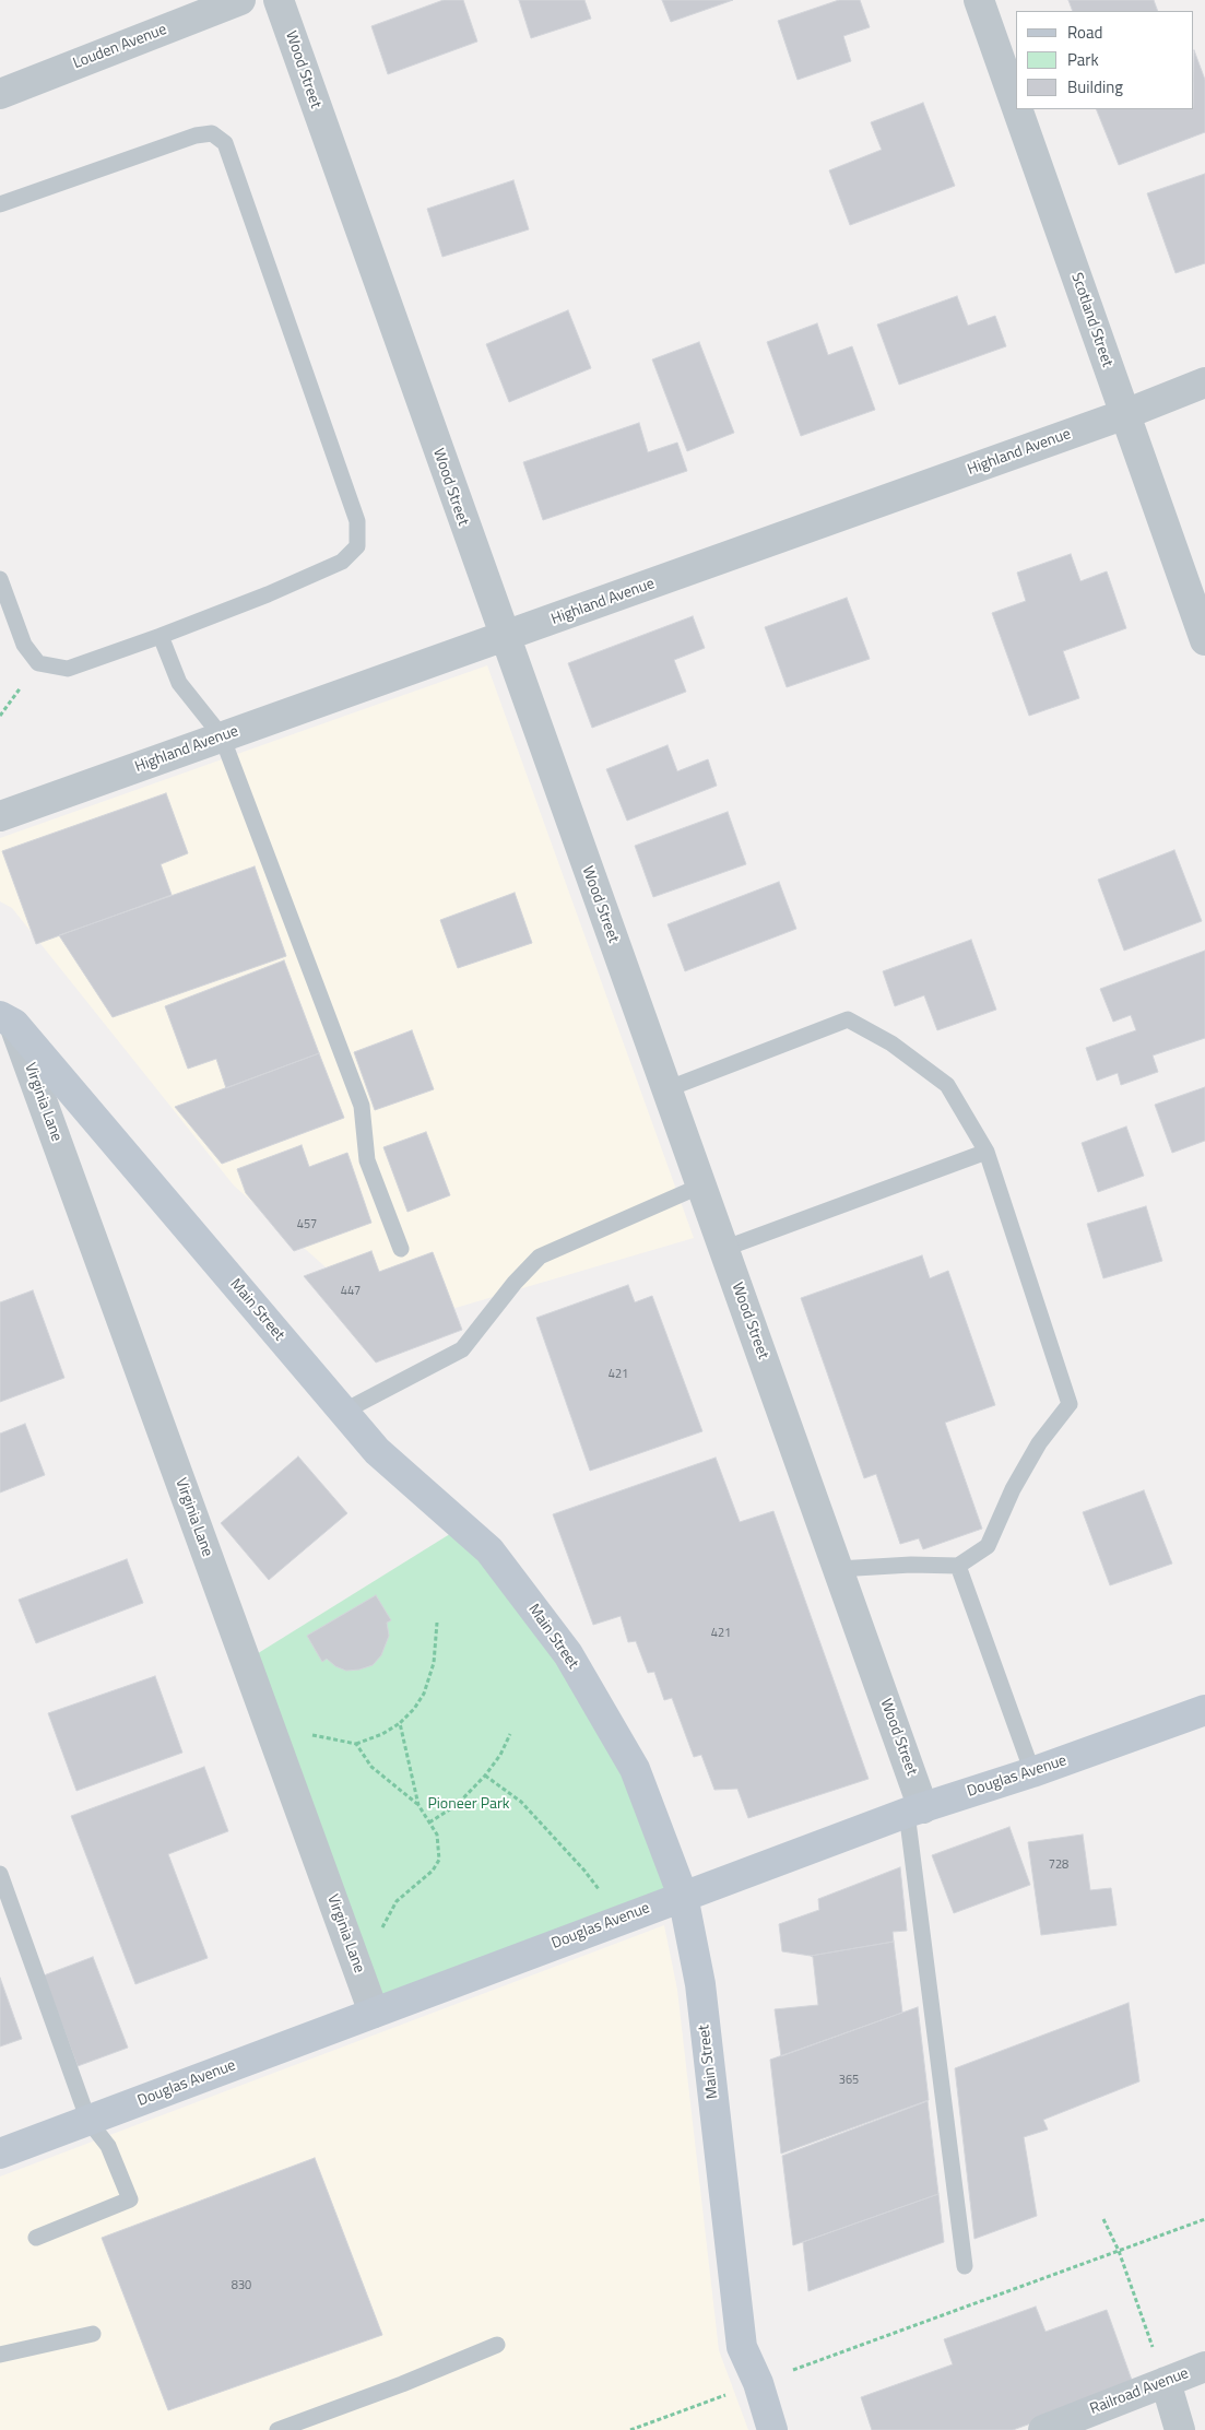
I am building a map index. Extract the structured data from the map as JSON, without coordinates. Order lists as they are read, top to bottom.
{
  "streets": {
    "street": [
      "Louden Avenue",
      "Wood Street",
      "Scotland Street",
      "Highland Avenue",
      "Virginia Lane",
      "Main Street",
      "Douglas Avenue",
      "Railroad Avenue"
    ]
  },
  "crossings": [
    ["Wood Street", "Highland Avenue"],
    ["Wood Street", "Douglas Avenue"],
    ["Scotland Street", "Highland Avenue"],
    ["Virginia Lane", "Main Street"],
    ["Virginia Lane", "Douglas Avenue"],
    ["Main Street", "Douglas Avenue"]
  ],
  "parks": ["Pioneer Park"],
  "house_numbers": [
    "457",
    "447",
    "421",
    "421",
    "728",
    "365",
    "830"
  ],
  "legend": ["Road", "Park", "Building"]
}
